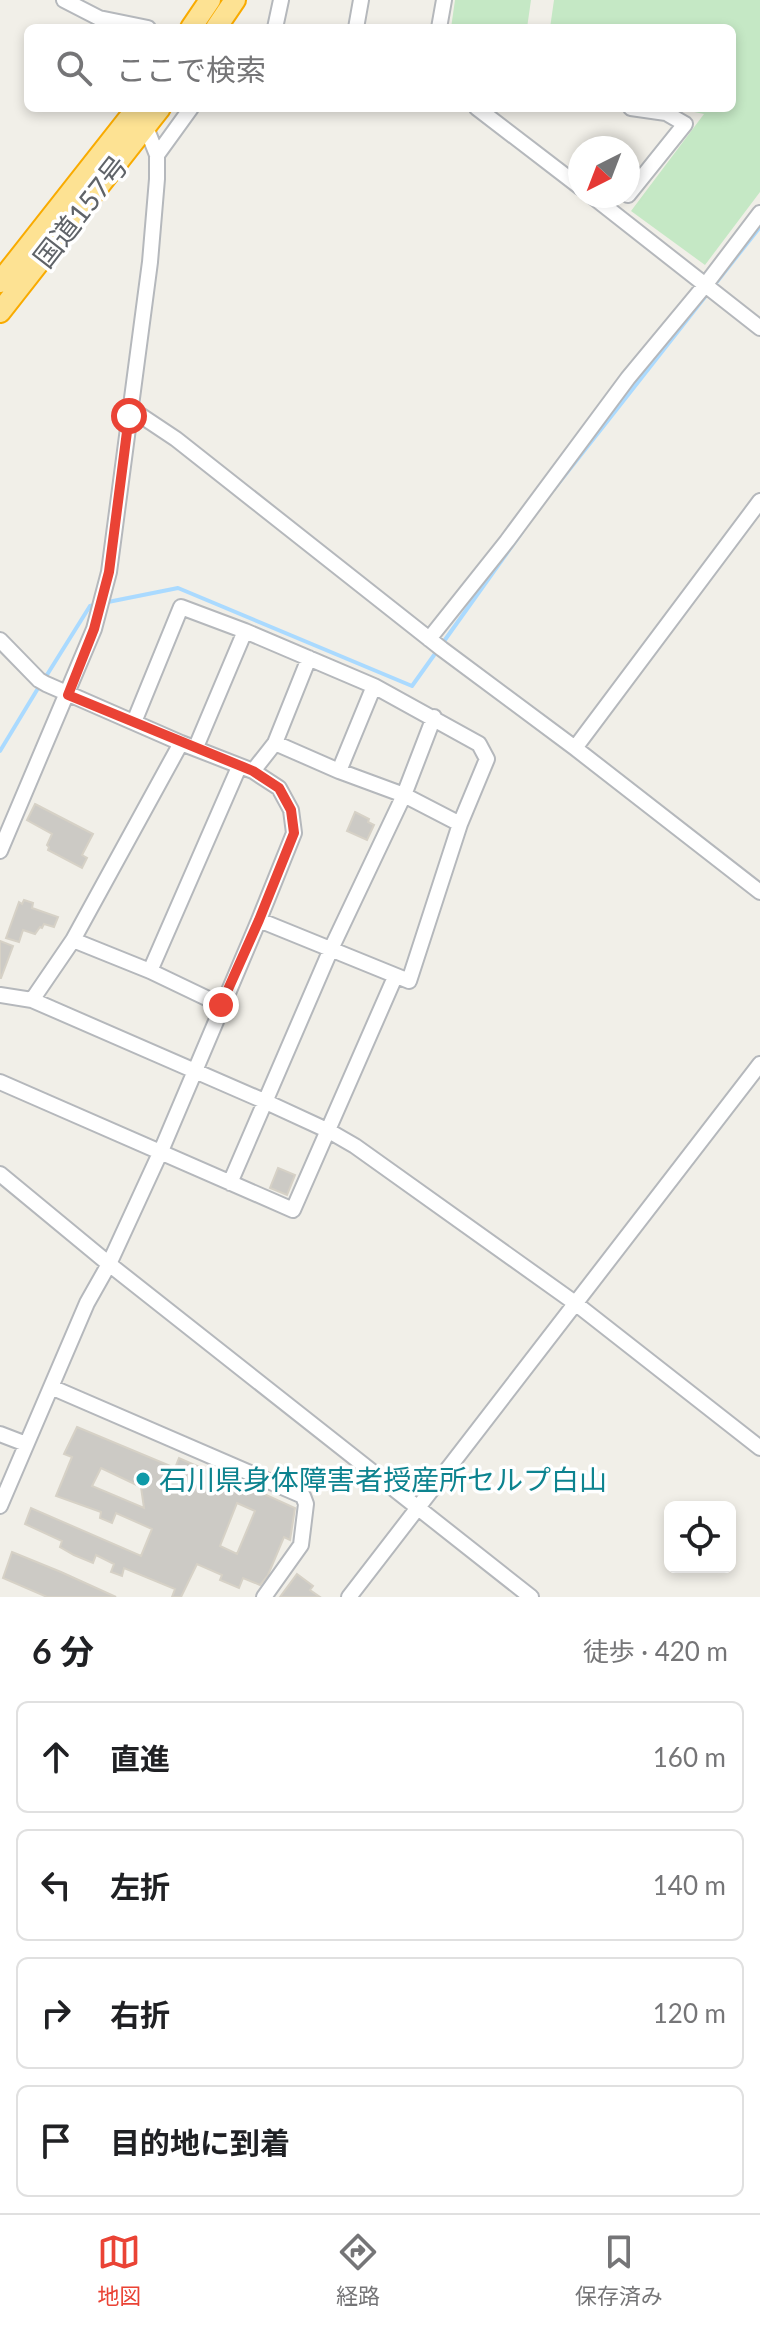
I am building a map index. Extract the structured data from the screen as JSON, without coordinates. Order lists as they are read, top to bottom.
{
  "streets": {
    "highway": ["国道157号"]
  },
  "places": ["石川県身体障害者授産所セルプ白山"],
  "north": "bottom left",
  "page": {
    "search": "ここで検索",
    "heading": ["6 分", "徒歩 · 420 m"],
    "list": [
      ["直進", "160 m"],
      ["左折", "140 m"],
      ["右折", "120 m"],
      "目的地に到着"
    ],
    "nav": ["地図", "経路", "保存済み"]
  }
}
